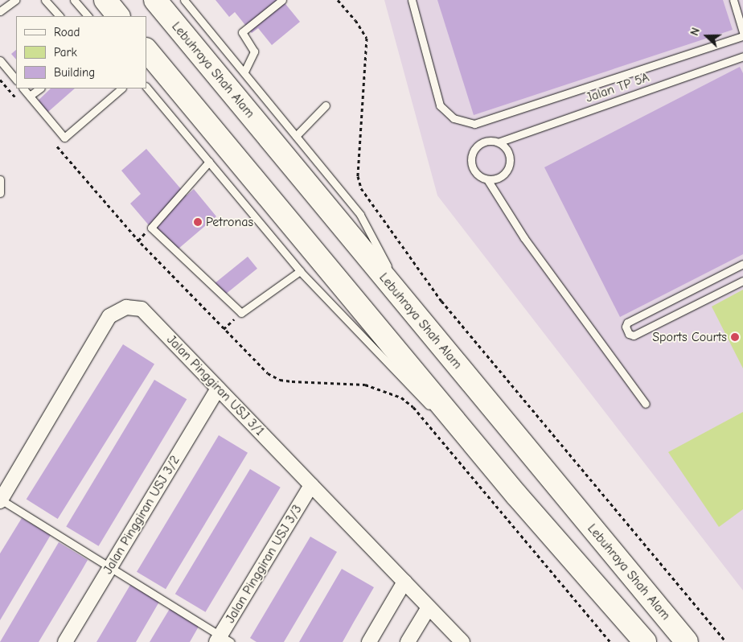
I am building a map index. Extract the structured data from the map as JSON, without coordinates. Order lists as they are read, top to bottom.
{
  "streets": {
    "highway": ["Lebuhraya Shah Alam"],
    "street": ["Jalan Pinggiran USJ 3/1", "Jalan Pinggiran USJ 3/2", "Jalan Pinggiran USJ 3/3"],
    "lane": ["Jalan TP 5A"]
  },
  "crossings": [
    ["Jalan Pinggiran USJ 3/1", "Jalan Pinggiran USJ 3/2"],
    ["Jalan Pinggiran USJ 3/1", "Jalan Pinggiran USJ 3/3"]
  ],
  "places": ["Petronas", "Sports Courts"],
  "legend": ["Road", "Park", "Building"],
  "north": "left"
}
